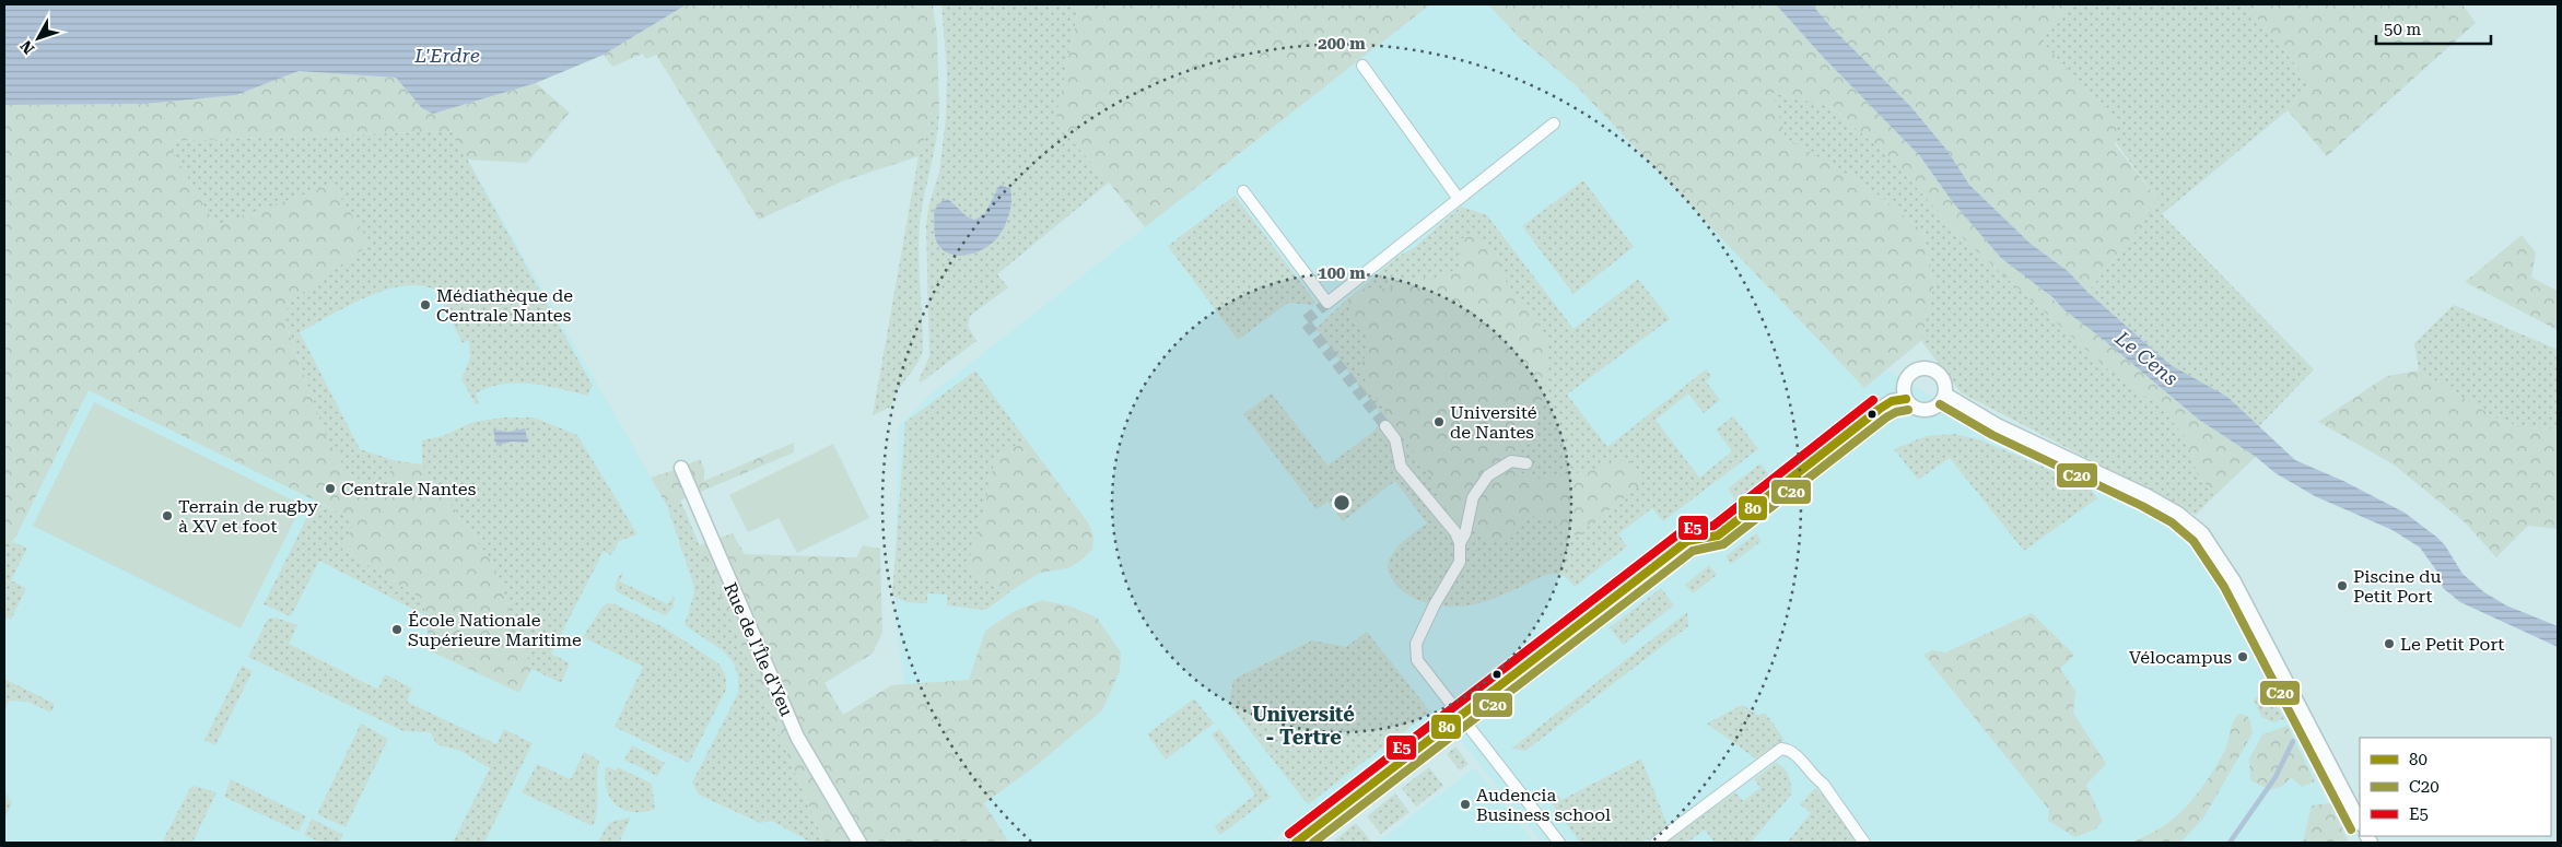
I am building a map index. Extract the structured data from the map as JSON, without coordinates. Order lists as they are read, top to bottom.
{
  "streets": {
    "street": ["Rue de l'Île d'Yeu"]
  },
  "districts": ["Université - Tertre"],
  "water": ["L'Erdre", "Le Cens"],
  "places": [
    "Médiathèque de Centrale Nantes",
    "Université de Nantes",
    "Centrale Nantes",
    "Terrain de rugby à XV et foot",
    "Piscine du Petit Port",
    "École Nationale Supérieure Maritime",
    "Le Petit Port",
    "Vélocampus",
    "Audencia Business school"
  ],
  "lines": ["transit line 80", "transit line E5", "transit line C20"],
  "legend": ["80", "C20", "E5"],
  "scale_bar": "50 m",
  "north": "bottom left",
  "rings": ["200 m", "100 m"]
}
